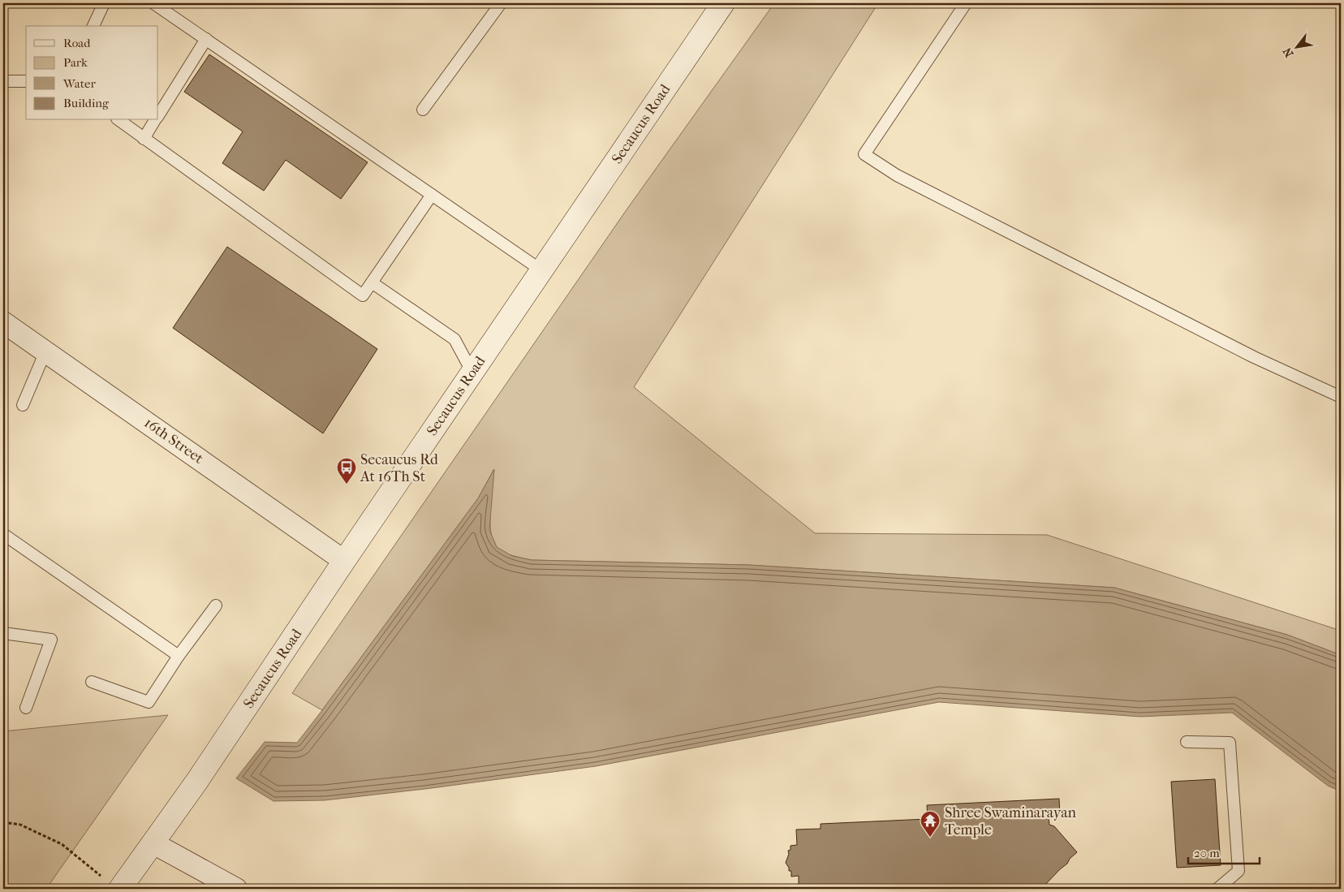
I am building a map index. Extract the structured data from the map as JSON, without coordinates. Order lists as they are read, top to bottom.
{
  "streets": {
    "main road": ["Secaucus Road"],
    "street": ["16th Street"]
  },
  "crossings": [
    ["Secaucus Road", "16th Street"]
  ],
  "places": {
    "bus stop": ["Secaucus Rd At 16Th St"],
    "temple": ["Shree Swaminarayan Temple"]
  },
  "legend": [
    "Road",
    "Park",
    "Water",
    "Building"
  ],
  "scale_bar": "20 m",
  "north": "bottom left"
}
